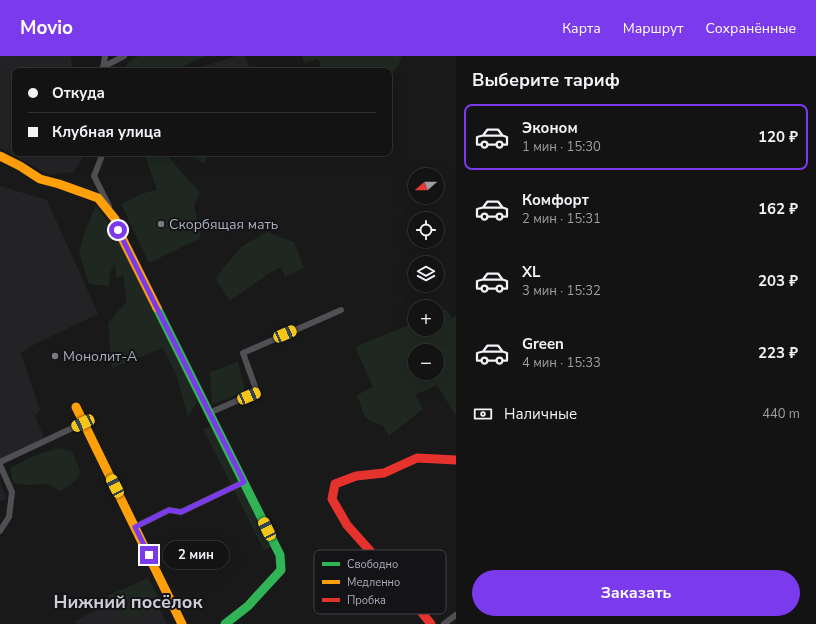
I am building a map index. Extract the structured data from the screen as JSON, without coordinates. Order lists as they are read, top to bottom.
{
  "districts": ["Нижний посёлок"],
  "places": ["Скорбящая мать", "Монолит-А"],
  "legend": ["Свободно", "Медленно", "Пробка"],
  "north": "left",
  "page": {
    "header": "Movio",
    "nav": ["Карта", "Маршрут", "Сохранённые"],
    "heading": "Выберите тариф",
    "banner": ["Откуда", "Клубная улица"],
    "list": [
      {
        "name": "Эконом",
        "note": "1 мин · 15:30",
        "value": "120 ₽"
      },
      {
        "name": "Комфорт",
        "note": "2 мин · 15:31",
        "value": "162 ₽"
      },
      {
        "name": "XL",
        "note": "3 мин · 15:32",
        "value": "203 ₽"
      },
      {
        "name": "Green",
        "note": "4 мин · 15:33",
        "value": "223 ₽"
      }
    ],
    "map_buttons": ["+", "−"],
    "pay": ["Наличные", "440 m"],
    "bubble": "2 мин",
    "buttons": "Заказать"
  }
}
